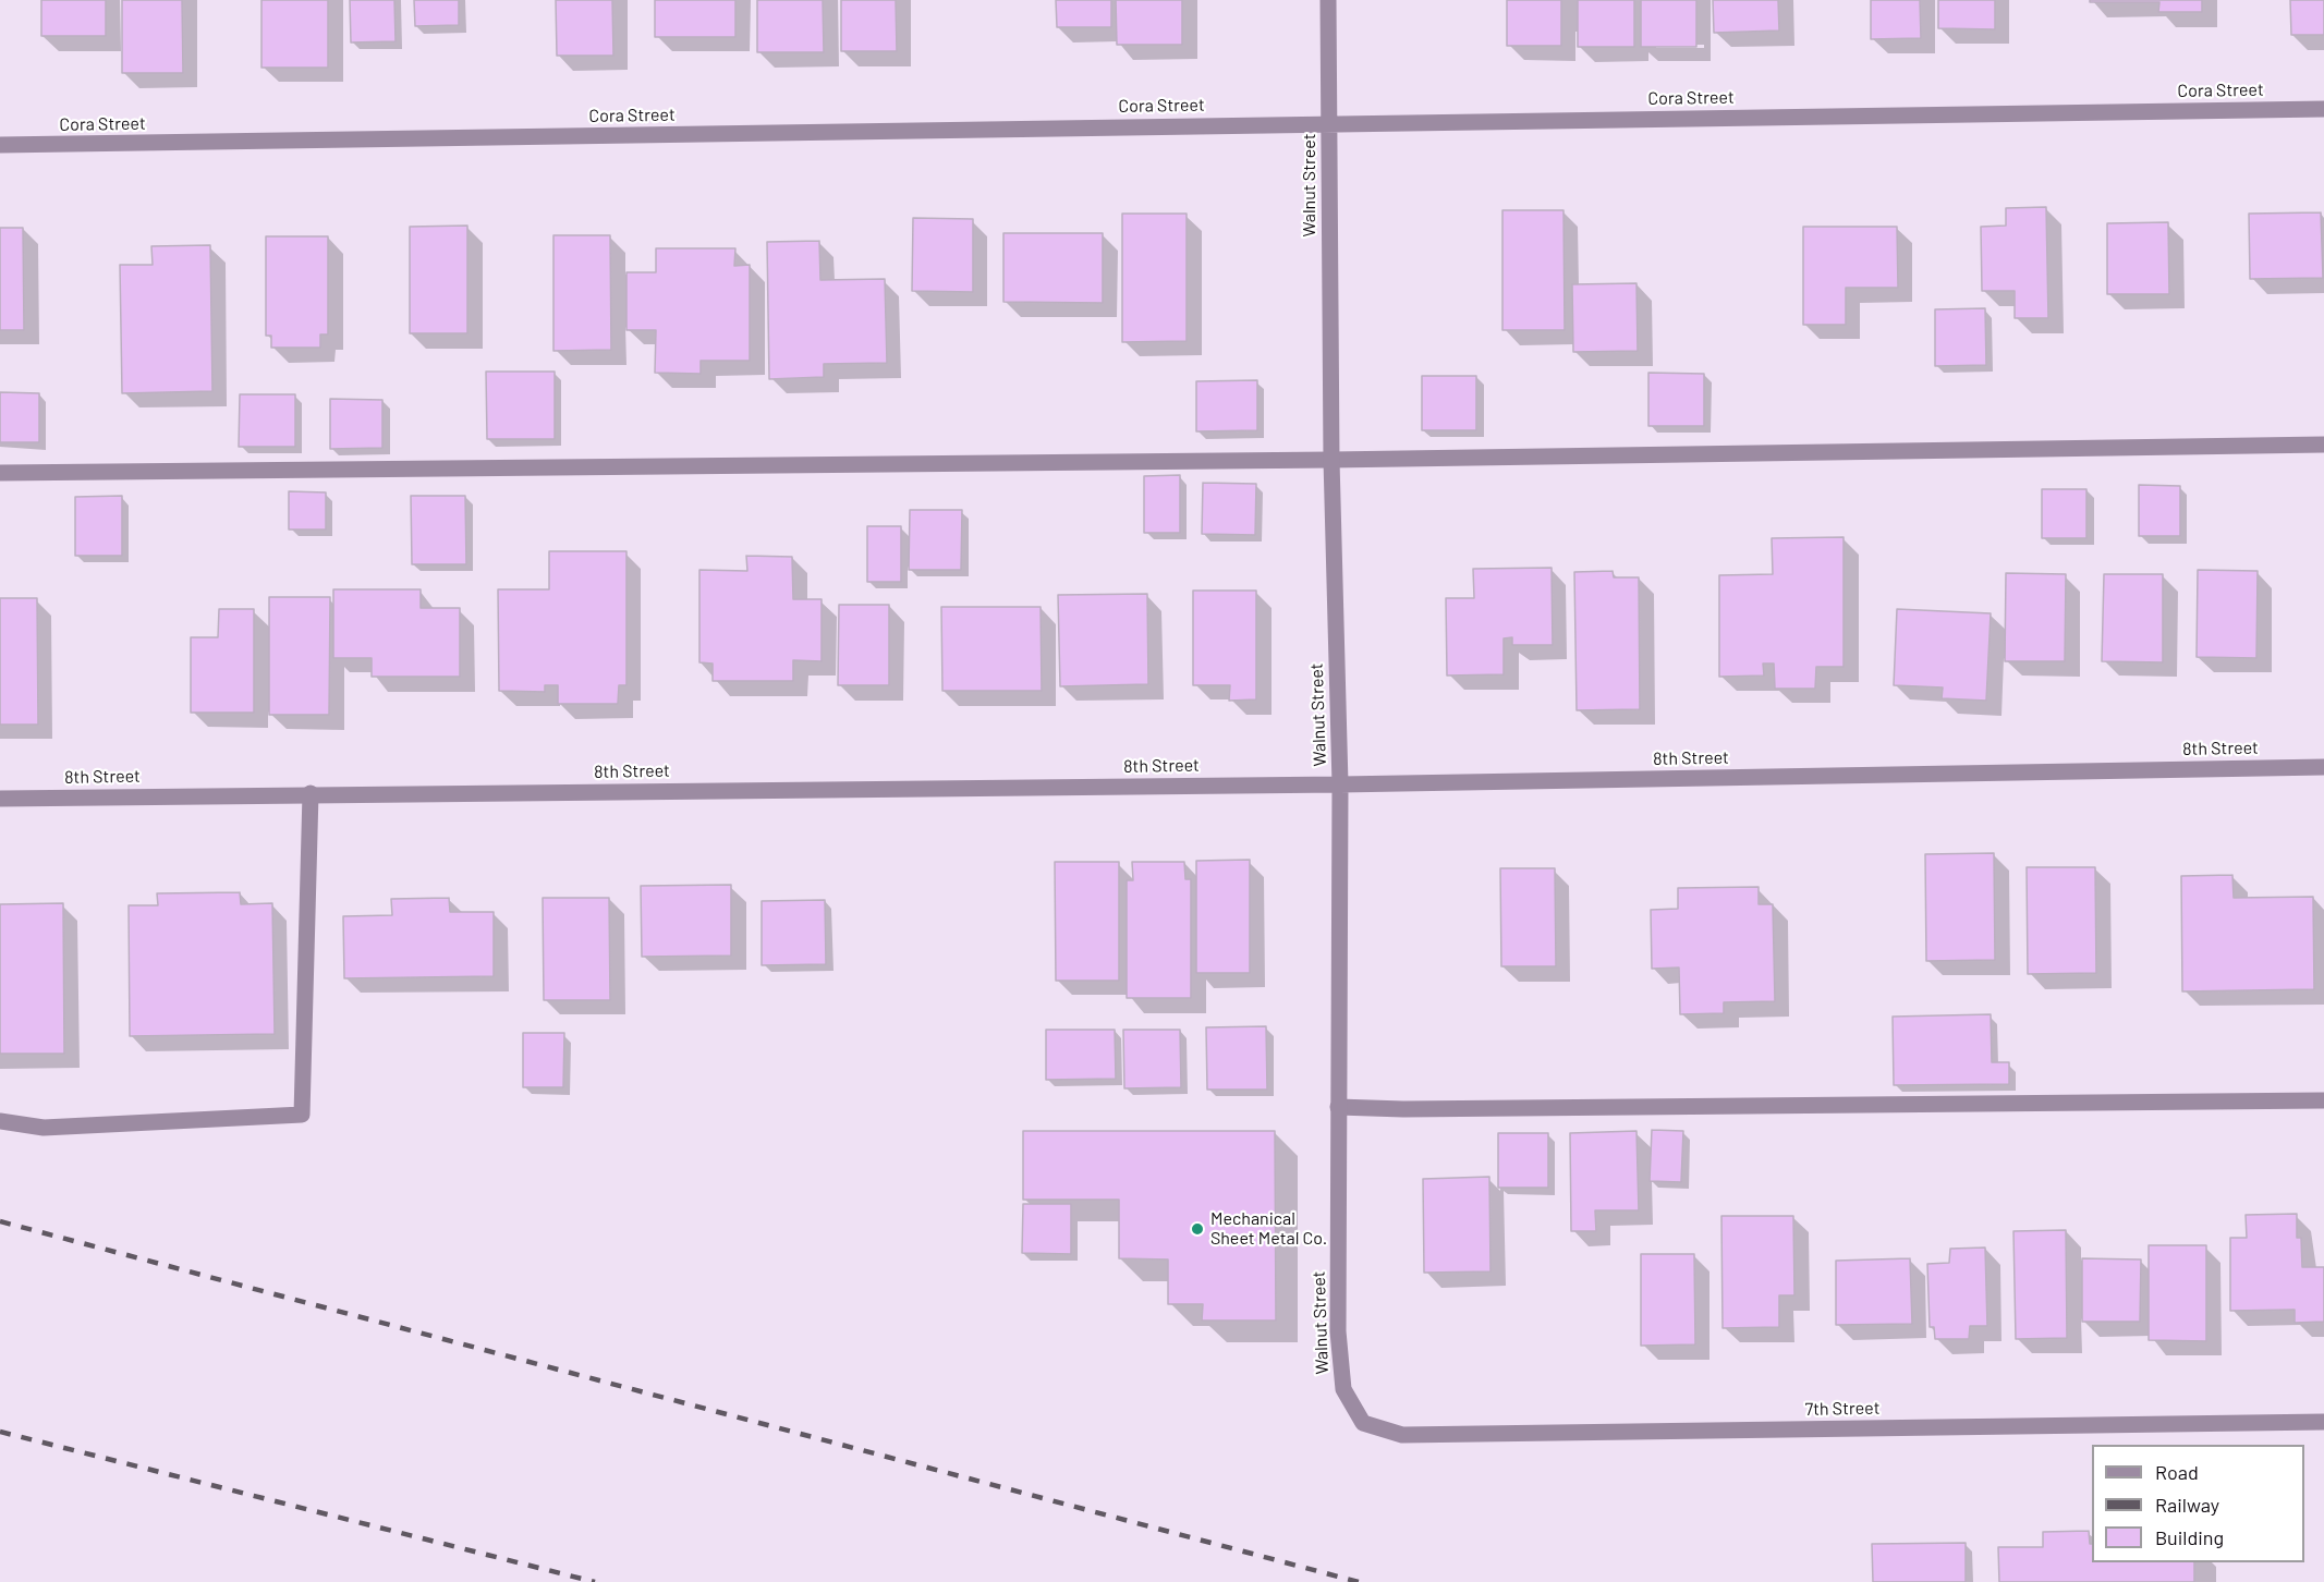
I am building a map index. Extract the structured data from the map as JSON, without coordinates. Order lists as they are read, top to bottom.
{
  "streets": {
    "street": [
      "Cora Street",
      "Walnut Street",
      "8th Street",
      "7th Street"
    ]
  },
  "crossings": [
    ["Cora Street", "Walnut Street"],
    ["Walnut Street", "8th Street"],
    ["Walnut Street", "7th Street"]
  ],
  "places": ["Mechanical Sheet Metal Co."],
  "legend": ["Road", "Railway", "Building"]
}
